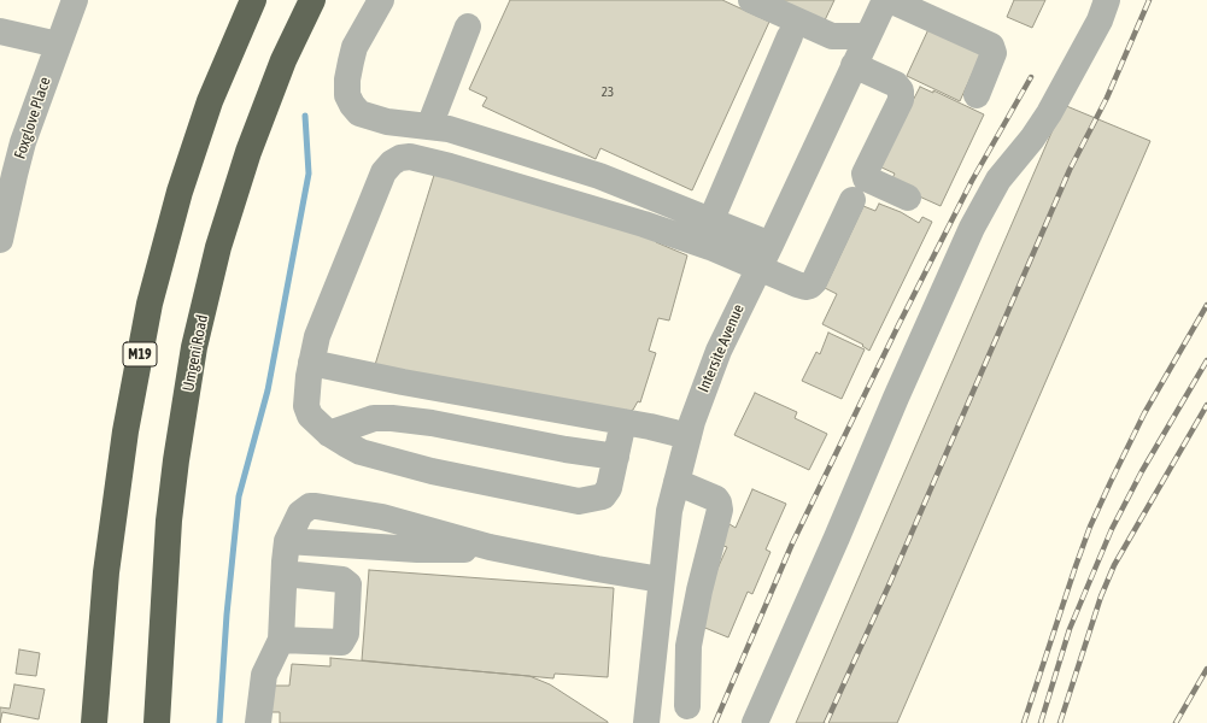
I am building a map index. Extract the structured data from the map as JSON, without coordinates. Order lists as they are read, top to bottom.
{
  "streets": {
    "highway": ["Umgeni Road", "M19"],
    "street": ["Foxglove Place", "Intersite Avenue"]
  },
  "house_numbers": ["23"]
}
